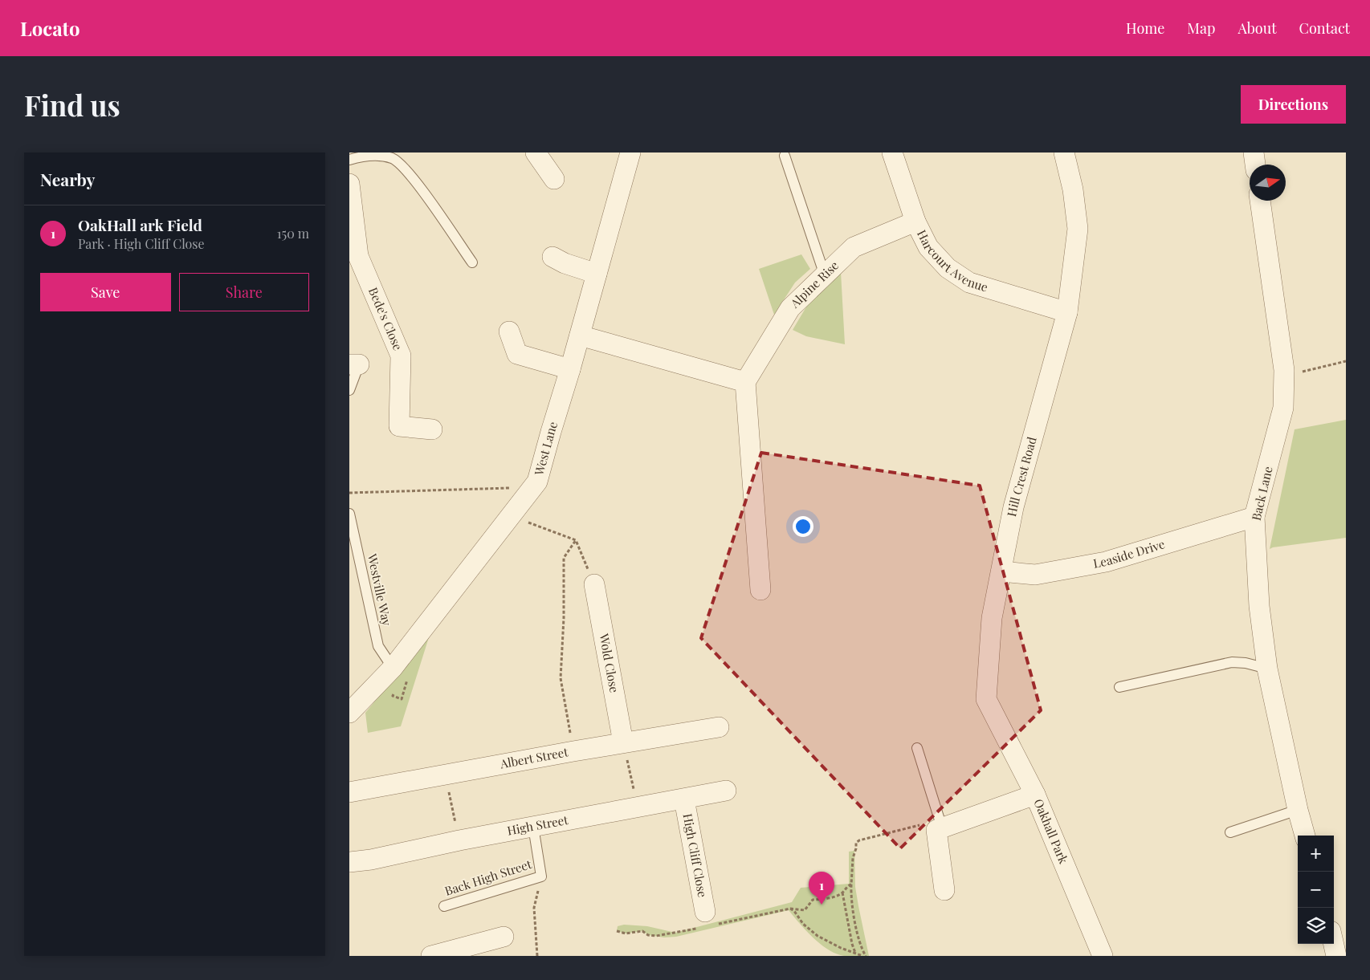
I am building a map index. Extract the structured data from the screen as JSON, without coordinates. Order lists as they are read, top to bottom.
{
  "streets": {
    "street": [
      "Harcourt Avenue",
      "Alpine Rise",
      "Bede's Close",
      "West Lane",
      "Hill Crest Road",
      "Back Lane",
      "Leaside Drive",
      "Wold Close",
      "Albert Street",
      "High Street",
      "Oakhall Park",
      "High Cliff Close"
    ],
    "lane": ["Westville Way", "Back High Street"]
  },
  "crossings": [
    ["Harcourt Avenue", "Alpine Rise"],
    ["Harcourt Avenue", "Hill Crest Road"],
    ["West Lane", "Westville Way"],
    ["Hill Crest Road", "Leaside Drive"],
    ["Hill Crest Road", "Oakhall Park"],
    ["Back Lane", "Leaside Drive"],
    ["Wold Close", "Albert Street"],
    ["High Street", "High Cliff Close"],
    ["High Street", "Back High Street"]
  ],
  "north": "right",
  "page": {
    "header": "Locato",
    "nav": [
      "Home",
      "Map",
      "About",
      "Contact"
    ],
    "buttons": [
      "Directions",
      ["Save", "Share"]
    ],
    "title": "Find us",
    "heading": "Nearby",
    "list": [
      {
        "mark": "1",
        "name": "OakHall ark Field",
        "note": "Park · High Cliff Close",
        "value": "150 m"
      }
    ],
    "map_buttons": ["+", "−"],
    "pins": "1"
  }
}
